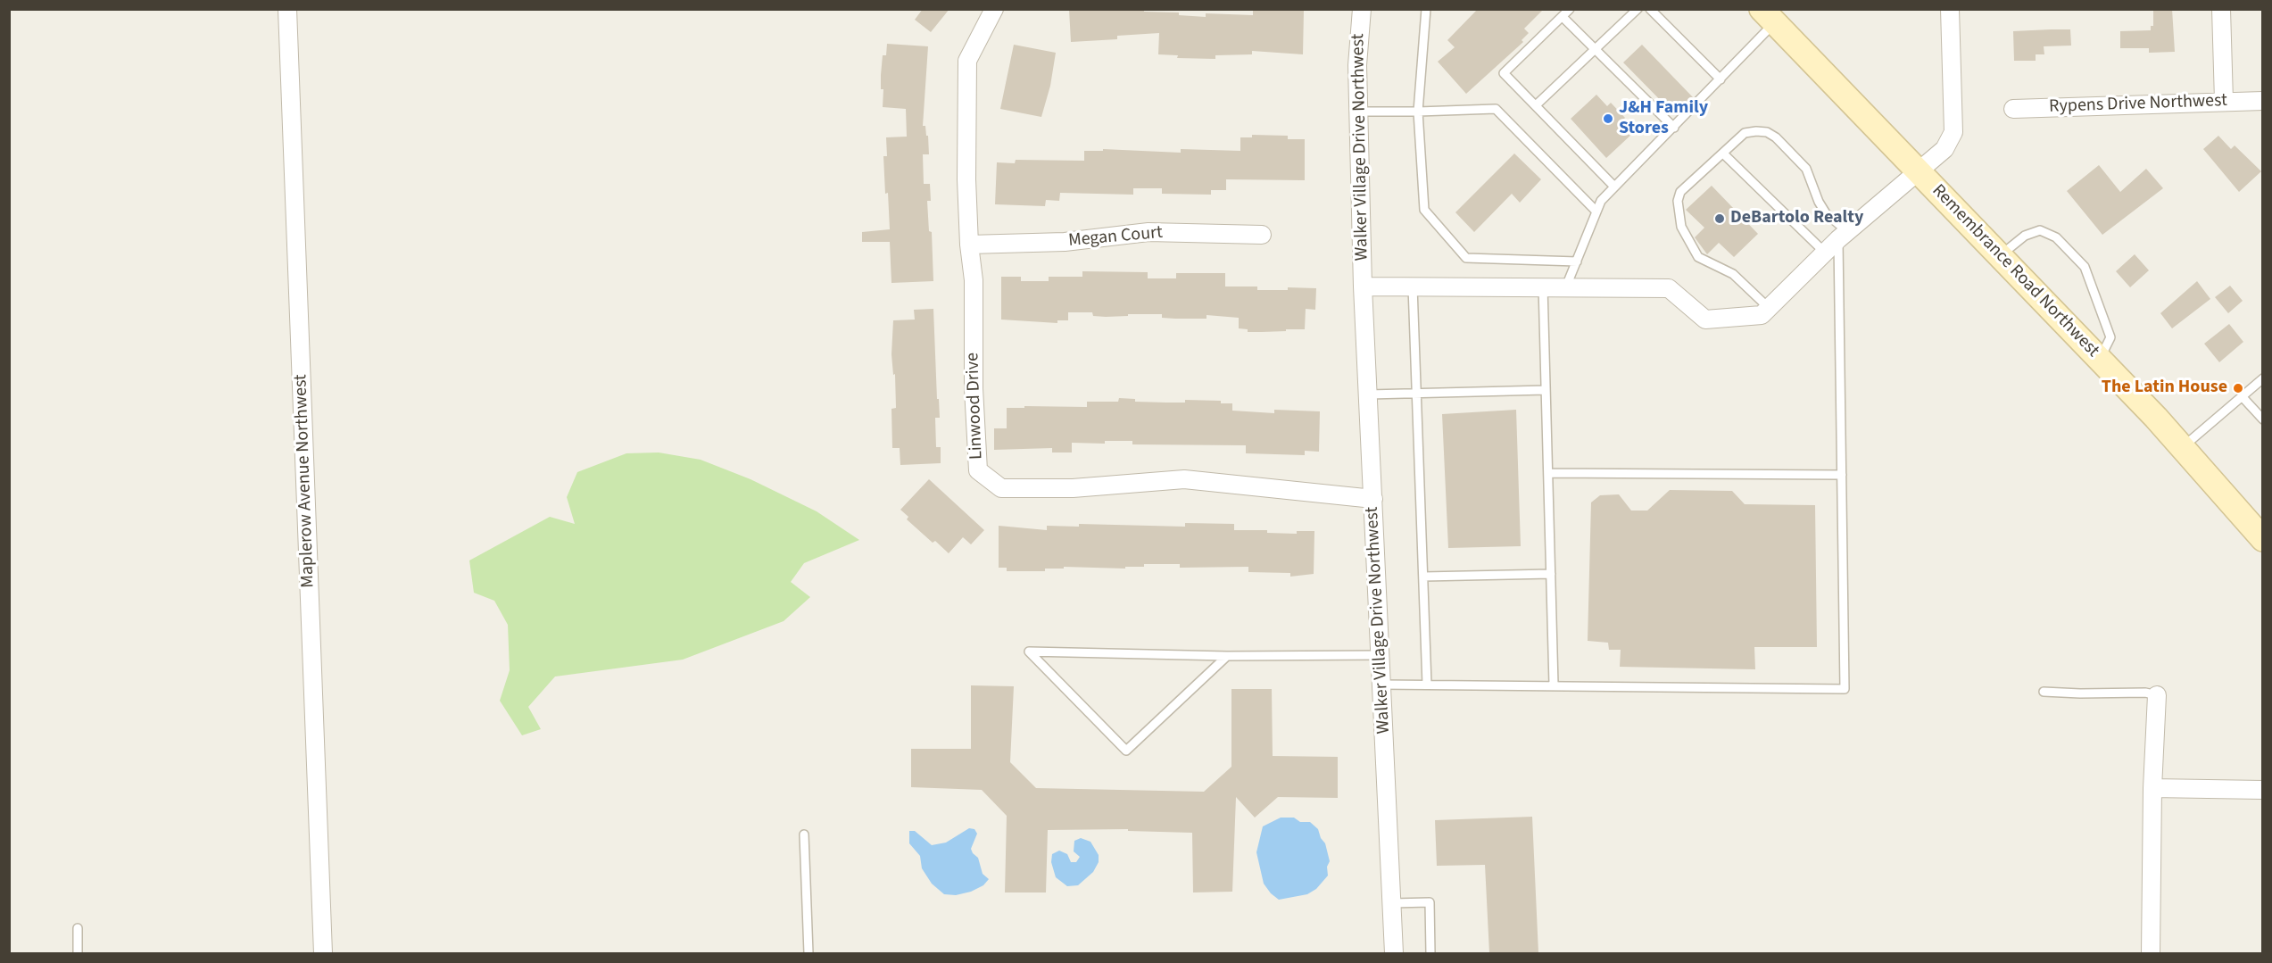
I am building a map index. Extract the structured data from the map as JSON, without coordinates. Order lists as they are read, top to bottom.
{
  "streets": {
    "main road": ["Remembrance Road Northwest"],
    "street": [
      "Rypens Drive Northwest",
      "Walker Village Drive Northwest",
      "Megan Court",
      "Linwood Drive",
      "Maplerow Avenue Northwest"
    ]
  },
  "crossings": [
    ["Walker Village Drive Northwest", "Remembrance Road Northwest"],
    ["Walker Village Drive Northwest", "Linwood Drive"],
    ["Megan Court", "Linwood Drive"]
  ],
  "places": ["J&H Family Stores", "DeBartolo Realty", "The Latin House"]
}
